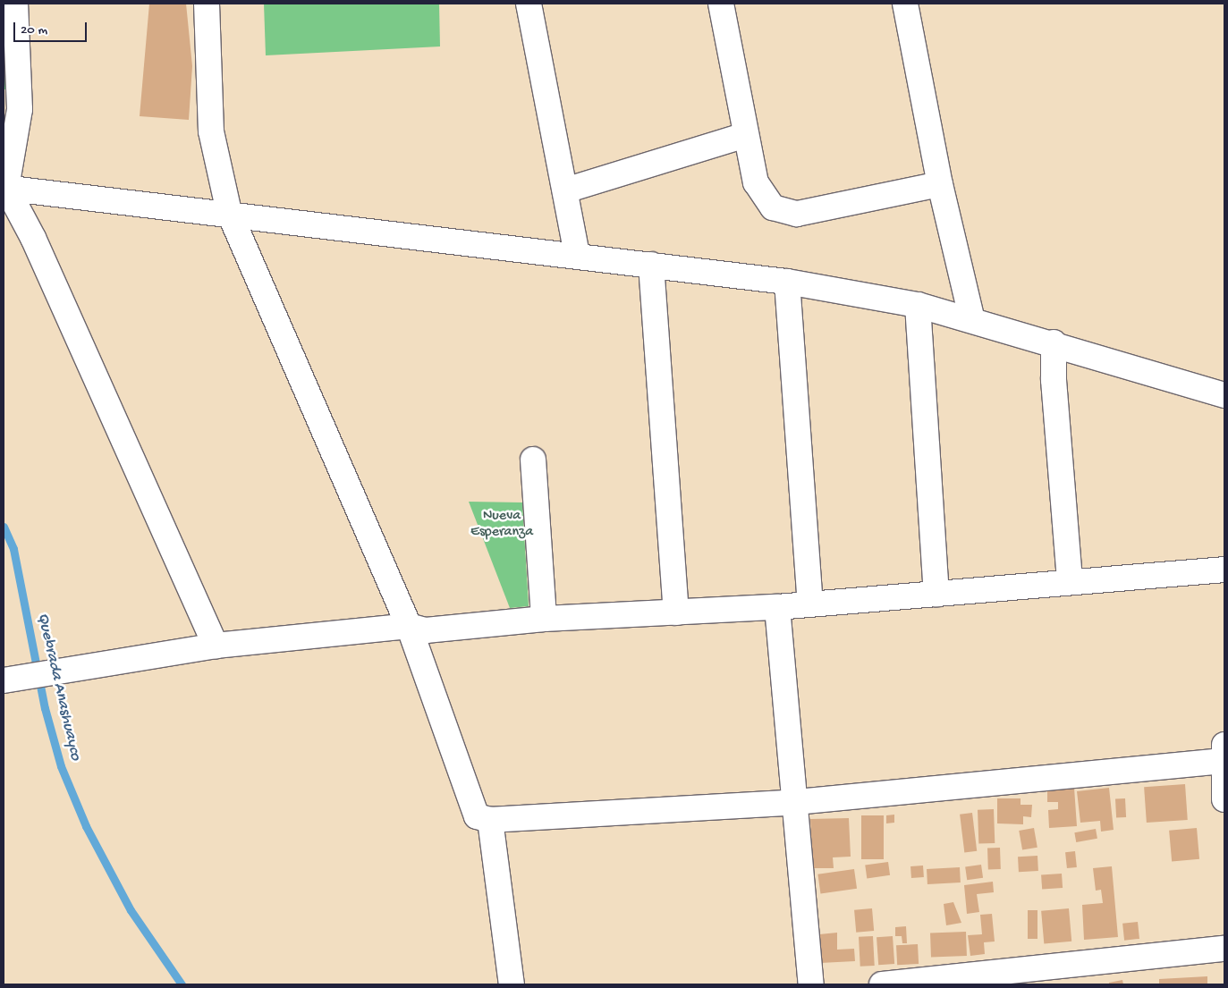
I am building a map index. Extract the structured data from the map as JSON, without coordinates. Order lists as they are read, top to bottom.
{
  "water": ["Quebrada Anashuayco"],
  "parks": ["Nueva Esperanza"],
  "scale_bar": "20 m"
}
